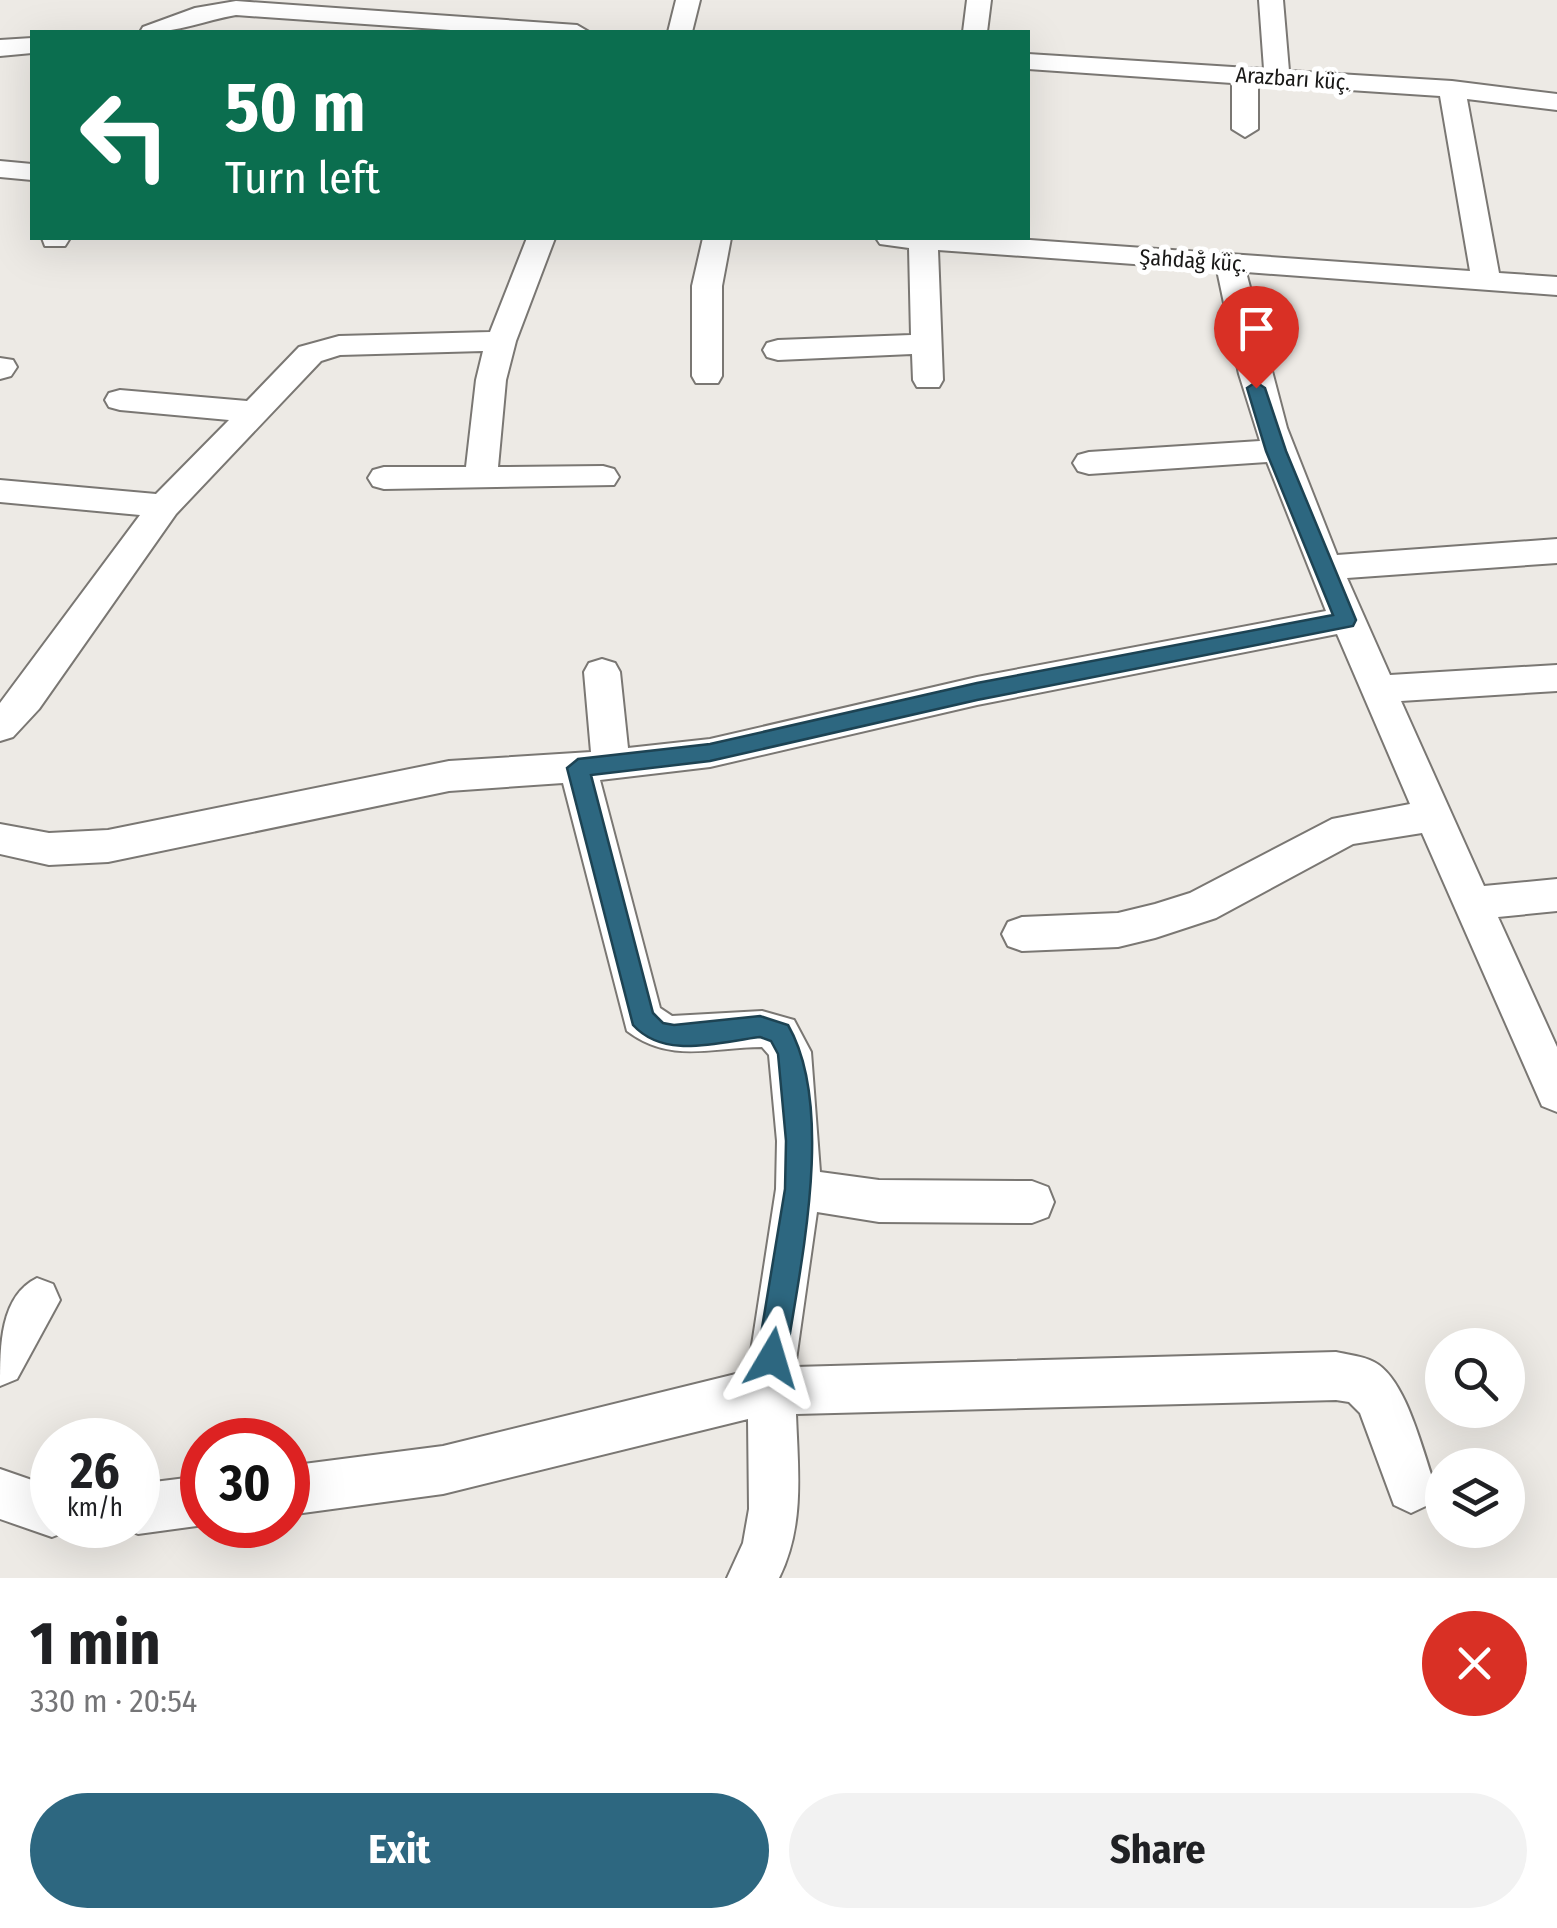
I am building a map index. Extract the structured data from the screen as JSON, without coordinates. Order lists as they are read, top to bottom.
{
  "streets": {
    "street": ["Arazbarı küç.", "Şahdağ küç."]
  },
  "page": {
    "turn": ["50 m", "Turn left"],
    "speed": "26 km/h",
    "limit": "30",
    "heading": ["1 min", "330 m · 20:54"],
    "buttons": ["Exit", "Share"]
  }
}
